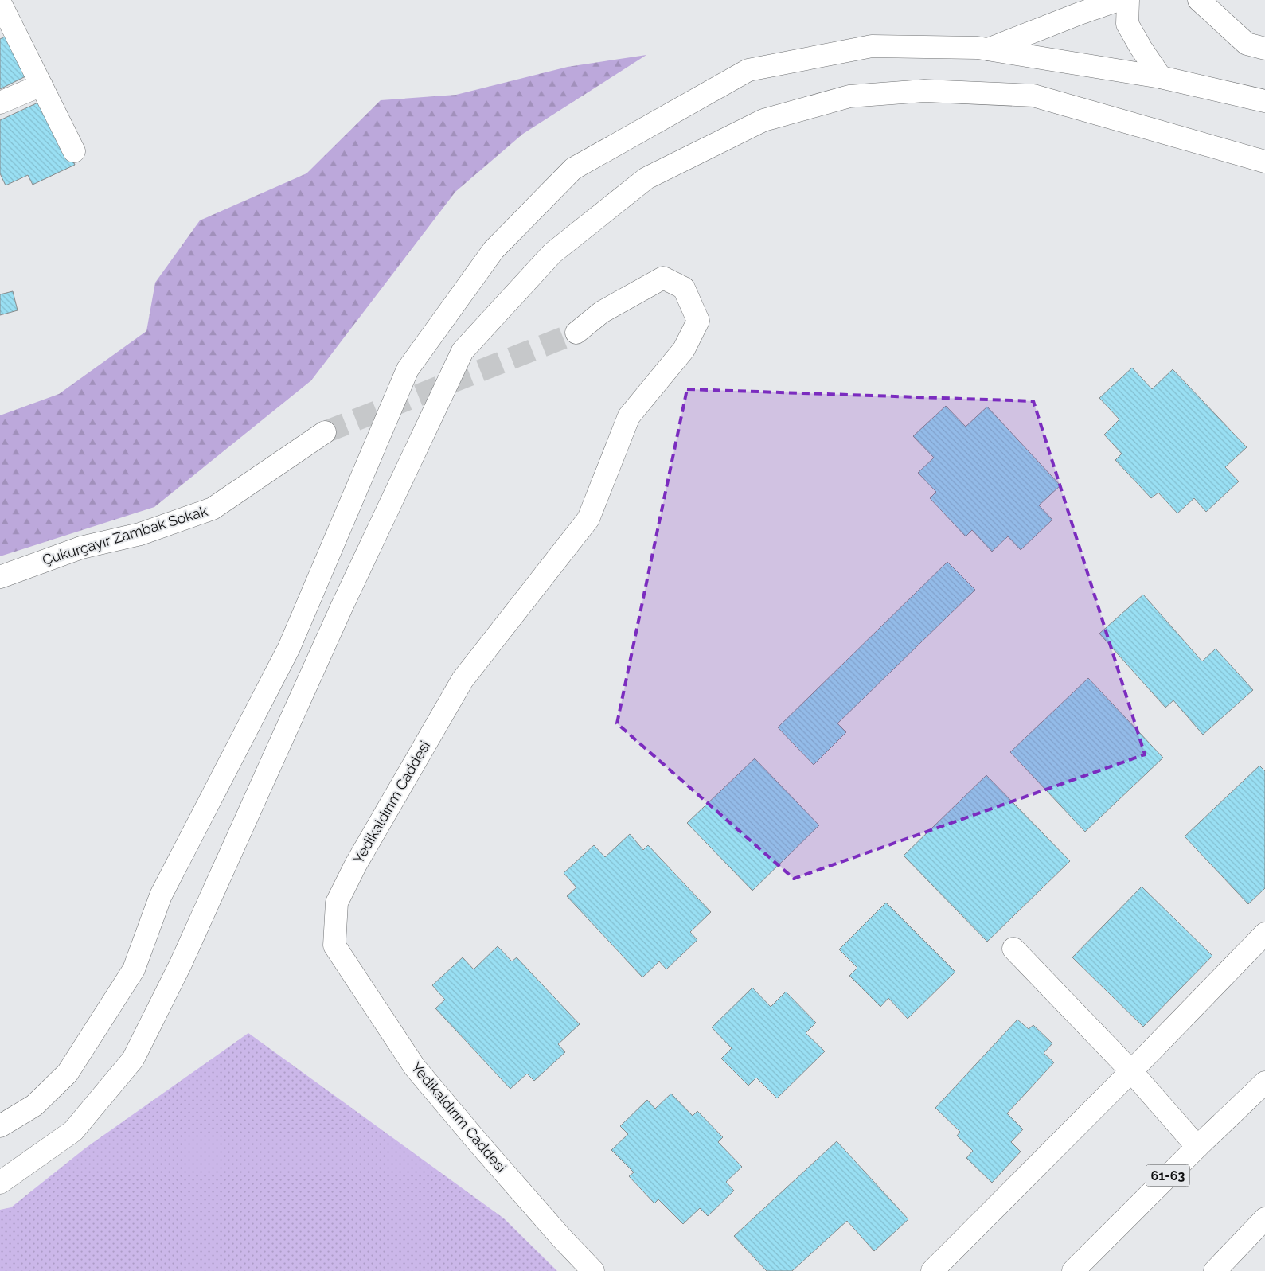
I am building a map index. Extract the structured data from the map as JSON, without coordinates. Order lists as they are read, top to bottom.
{
  "streets": {
    "main road": ["Çukurçayır Zambak Sokak", "Yedikaldırım Caddesi", "61-63"]
  }
}
